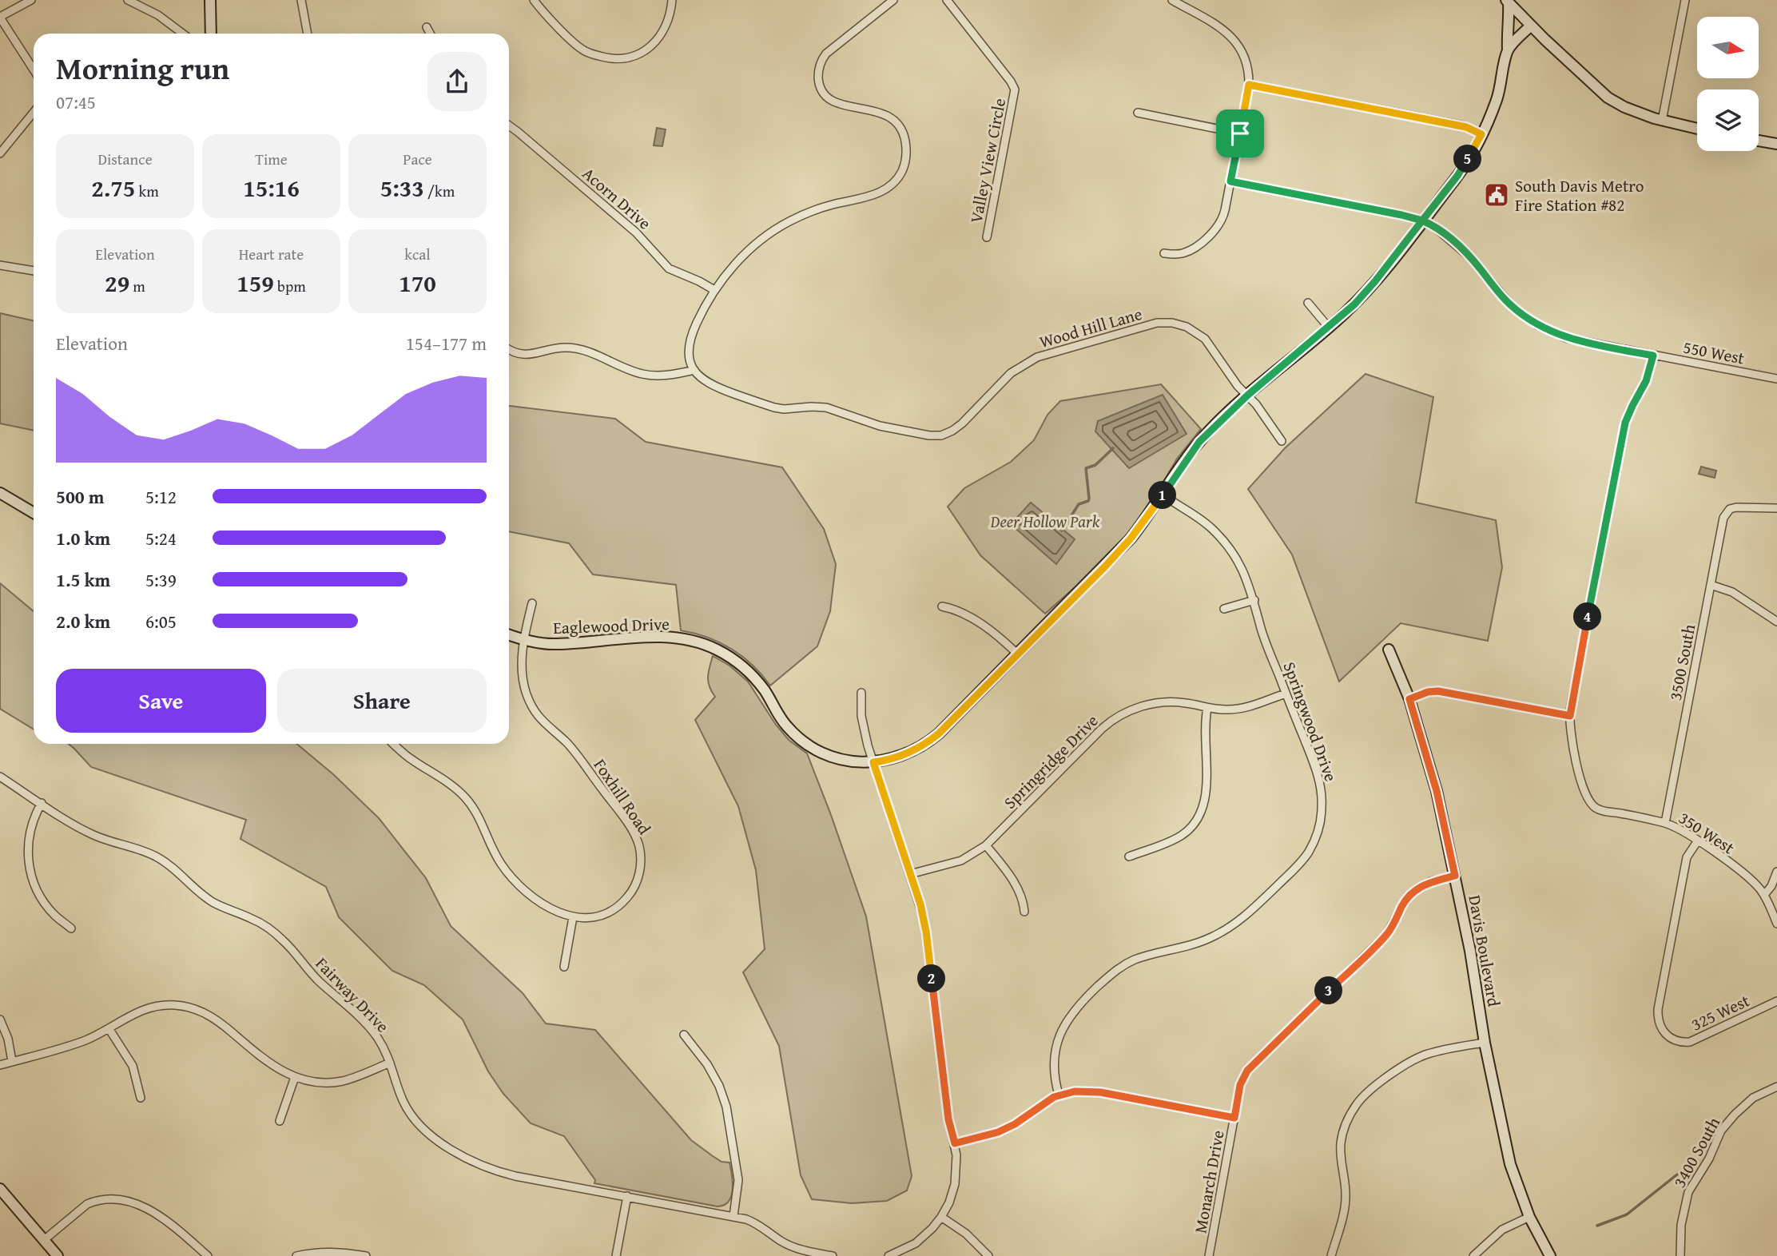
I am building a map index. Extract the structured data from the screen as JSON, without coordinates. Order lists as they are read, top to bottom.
{
  "streets": {
    "main road": ["Eaglewood Drive", "Davis Boulevard"],
    "street": [
      "Valley View Circle",
      "Acorn Drive",
      "Wood Hill Lane",
      "550 West",
      "3500 South",
      "Springwood Drive",
      "Springridge Drive",
      "Foxhill Road",
      "350 West",
      "Fairway Drive",
      "325 West",
      "3400 South",
      "Monarch Drive"
    ]
  },
  "crossings": [
    ["Wood Hill Lane", "Eaglewood Drive"],
    ["550 West", "Eaglewood Drive"],
    ["Eaglewood Drive", "Springwood Drive"],
    ["Eaglewood Drive", "Foxhill Road"],
    ["3500 South", "350 West"],
    ["Springwood Drive", "Springridge Drive"],
    ["350 West", "325 West"],
    ["Davis Boulevard", "Monarch Drive"]
  ],
  "parks": ["Deer Hollow Park"],
  "places": {
    "public building": ["South Davis Metro Fire Station #82"]
  },
  "north": "right",
  "page": {
    "heading": ["Morning run", "07:45"],
    "stats": [
      ["Distance", "2.75 km"],
      ["Time", "15:16"],
      ["Pace", "5:33 /km"],
      ["Elevation", "29 m"],
      ["Heart rate", "159 bpm"],
      ["kcal", "170"]
    ],
    "pins": [
      "5",
      "1",
      "4",
      "2",
      "3"
    ],
    "chart": ["Elevation", "154–177 m"],
    "list": [
      {
        "name": "500 m",
        "note": "5:12"
      },
      {
        "name": "1.0 km",
        "note": "5:24"
      },
      {
        "name": "1.5 km",
        "note": "5:39"
      },
      {
        "name": "2.0 km",
        "note": "6:05"
      }
    ],
    "buttons": ["Save", "Share"]
  }
}
